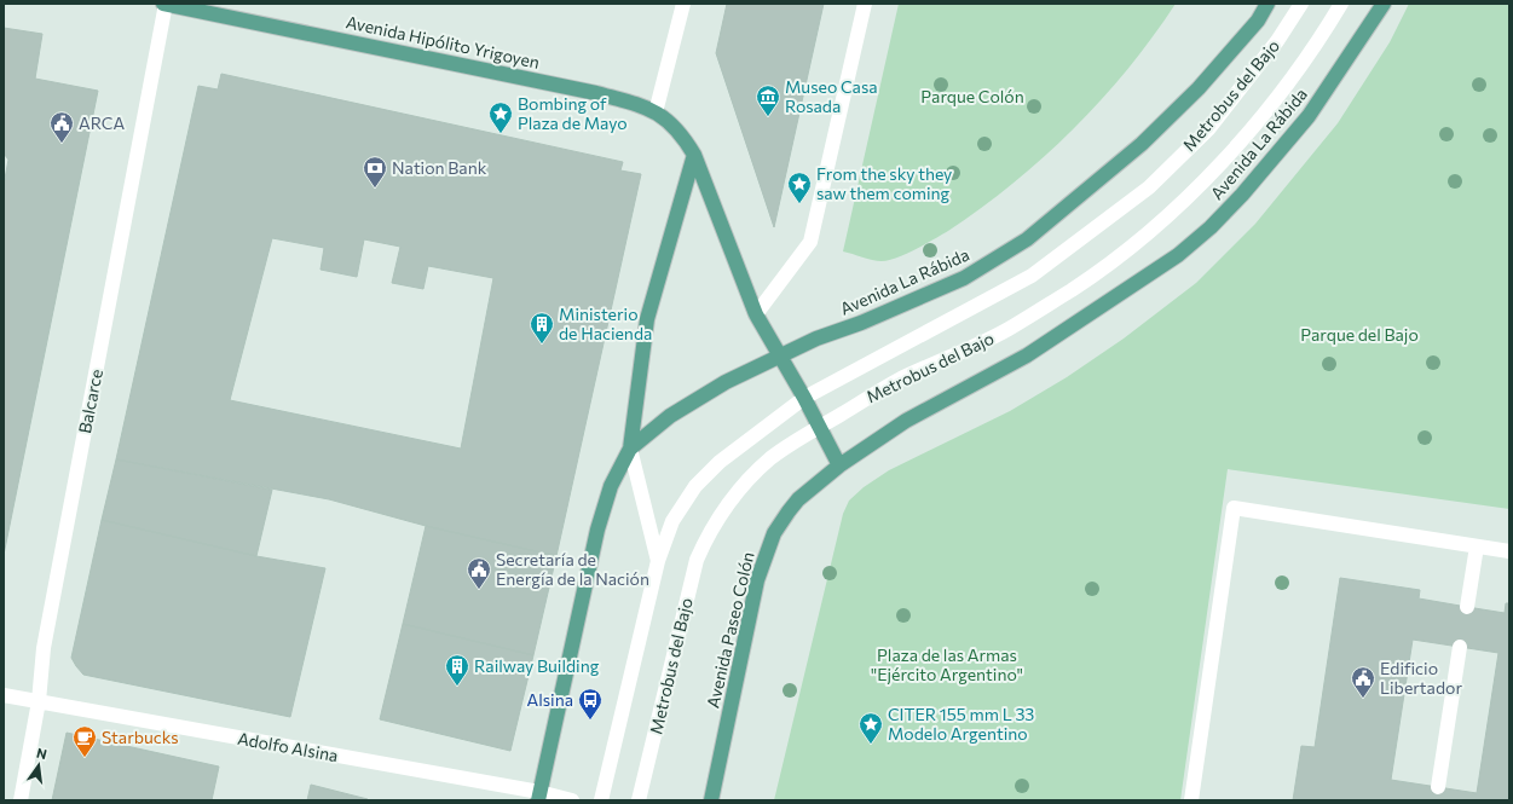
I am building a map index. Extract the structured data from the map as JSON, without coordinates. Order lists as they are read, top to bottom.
{
  "streets": {
    "main road": ["Avenida Hipólito Yrigoyen", "Avenida La Rábida", "Avenida Paseo Colón"],
    "street": ["Metrobus del Bajo", "Balcarce", "Adolfo Alsina"]
  },
  "crossings": [
    ["Avenida Hipólito Yrigoyen", "Metrobus del Bajo"],
    ["Avenida Hipólito Yrigoyen", "Avenida La Rábida"],
    ["Avenida Hipólito Yrigoyen", "Balcarce"],
    ["Avenida Hipólito Yrigoyen", "Avenida Paseo Colón"],
    ["Metrobus del Bajo", "Avenida La Rábida"],
    ["Avenida La Rábida", "Avenida Paseo Colón"],
    ["Balcarce", "Adolfo Alsina"]
  ],
  "parks": ["Parque Colón", "Parque del Bajo", "Plaza de las Armas \"Ejército Argentino\""],
  "places": {
    "museum": ["Museo Casa Rosada"],
    "place": ["Bombing of Plaza de Mayo", "From the sky they saw them coming", "CITER 155 mm L 33 Modelo Argentino"],
    "public building": ["ARCA", "Secretaría de Energía de la Nación", "Edificio Libertador"],
    "bank": ["Nation Bank"],
    "building": ["Ministerio de Hacienda", "Railway Building"],
    "bus stop": ["Alsina"],
    "cafe": ["Starbucks"]
  },
  "north": "top"
}
